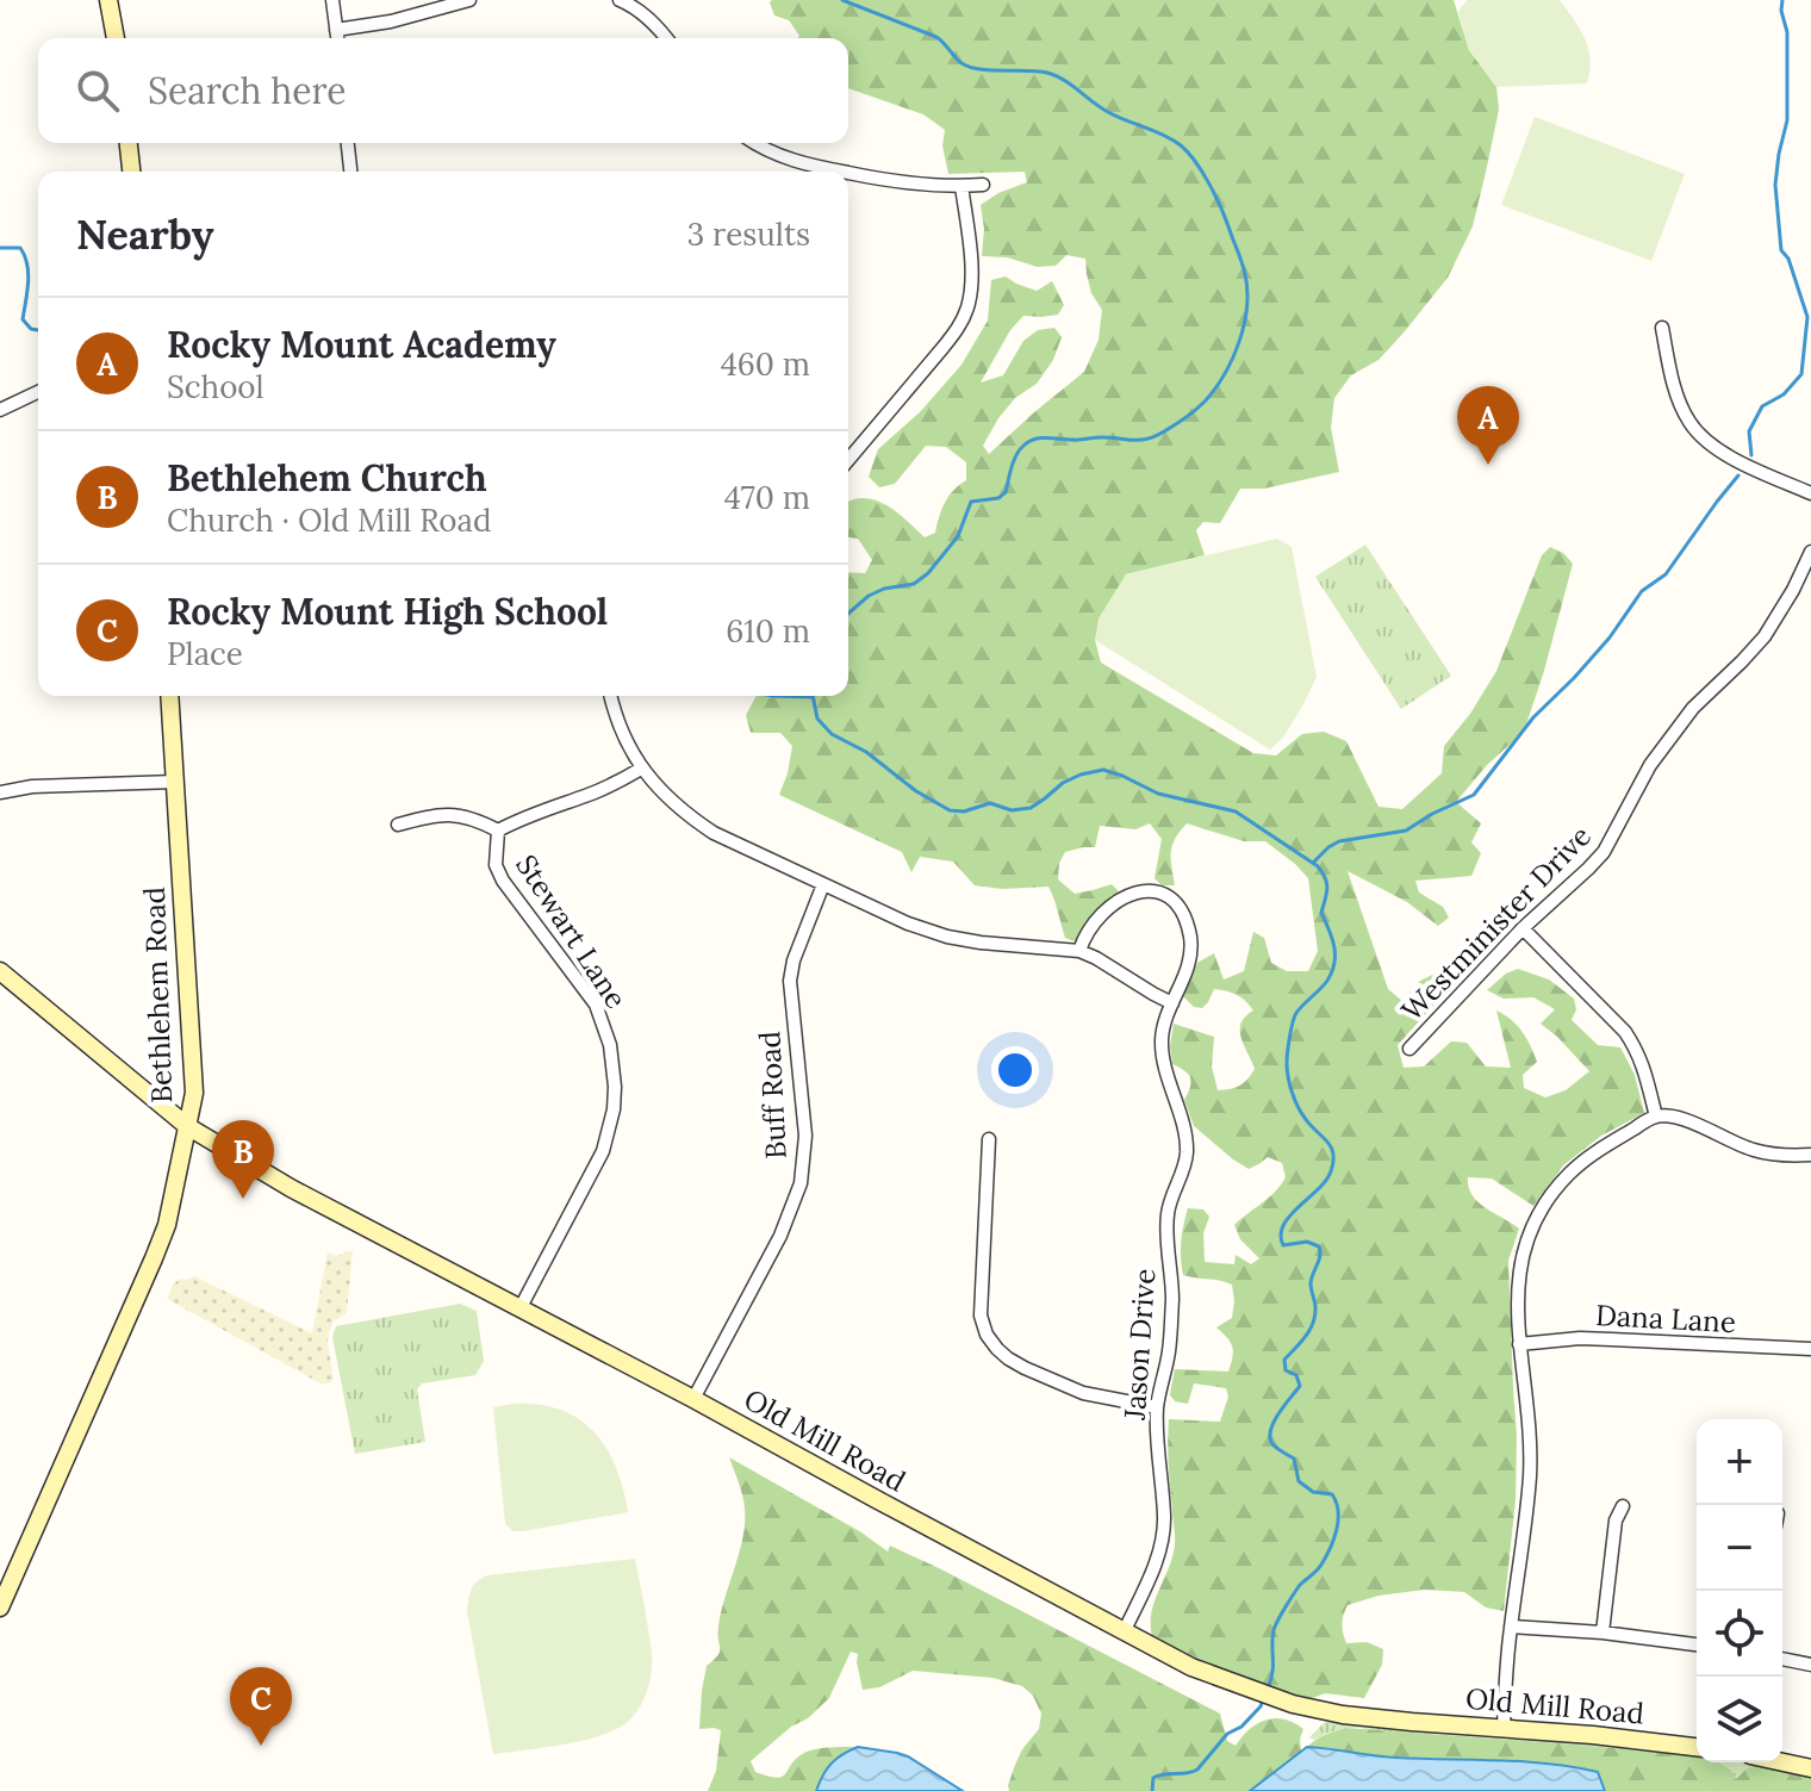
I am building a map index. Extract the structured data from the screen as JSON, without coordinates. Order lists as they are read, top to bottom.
{
  "streets": {
    "street": [
      "Westminister Drive",
      "Stewart Lane",
      "Bethlehem Road",
      "Buff Road",
      "Dana Lane",
      "Jason Drive",
      "Old Mill Road"
    ]
  },
  "crossings": [
    ["Stewart Lane", "Old Mill Road"],
    ["Bethlehem Road", "Old Mill Road"],
    ["Buff Road", "Old Mill Road"],
    ["Jason Drive", "Old Mill Road"]
  ],
  "page": {
    "search": "Search here",
    "heading": ["Nearby", "3 results"],
    "list": [
      {
        "mark": "A",
        "name": "Rocky Mount Academy",
        "note": "School",
        "value": "460 m"
      },
      {
        "mark": "B",
        "name": "Bethlehem Church",
        "note": "Church · Old Mill Road",
        "value": "470 m"
      },
      {
        "mark": "C",
        "name": "Rocky Mount High School",
        "note": "Place",
        "value": "610 m"
      }
    ],
    "pins": ["A", "B", "C"],
    "map_buttons": ["+", "−"]
  }
}
